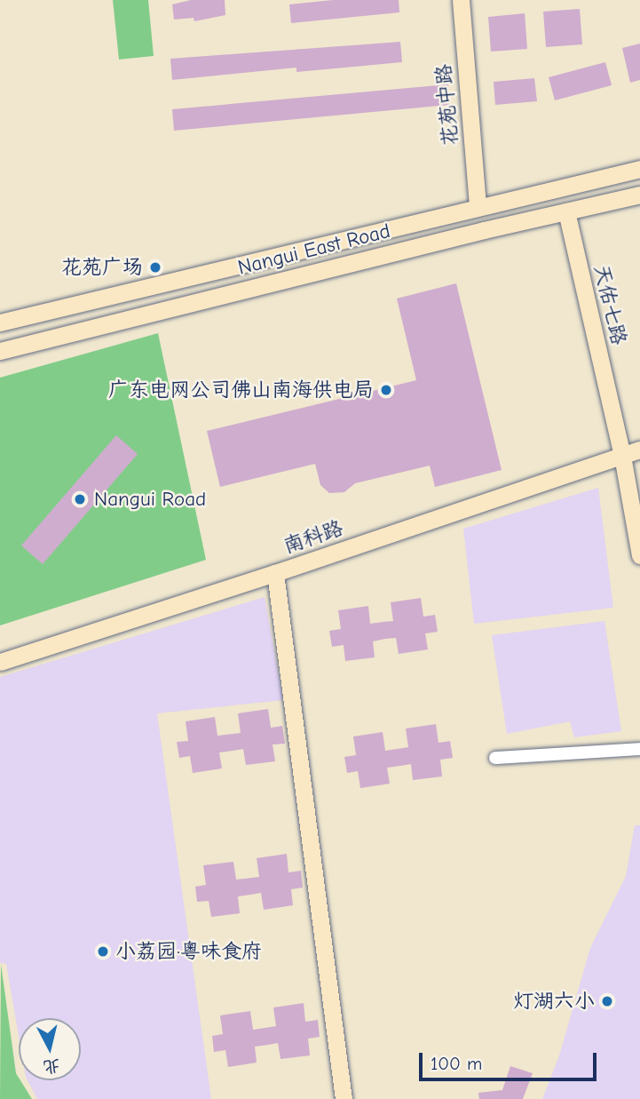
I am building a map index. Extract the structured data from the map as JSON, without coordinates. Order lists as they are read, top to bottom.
{
  "streets": {
    "street": [
      "花苑中路",
      "Nangui East Road",
      "天佑七路",
      "南科路"
    ]
  },
  "crossings": [
    ["花苑中路", "Nangui East Road"],
    ["Nangui East Road", "天佑七路"],
    ["天佑七路", "南科路"]
  ],
  "places": [
    "花苑广场",
    "广东电网公司佛山南海供电局",
    "Nangui Road",
    "小荔园·粤味食府",
    "灯湖六小"
  ],
  "scale_bar": "100 m",
  "north": "bottom"
}
